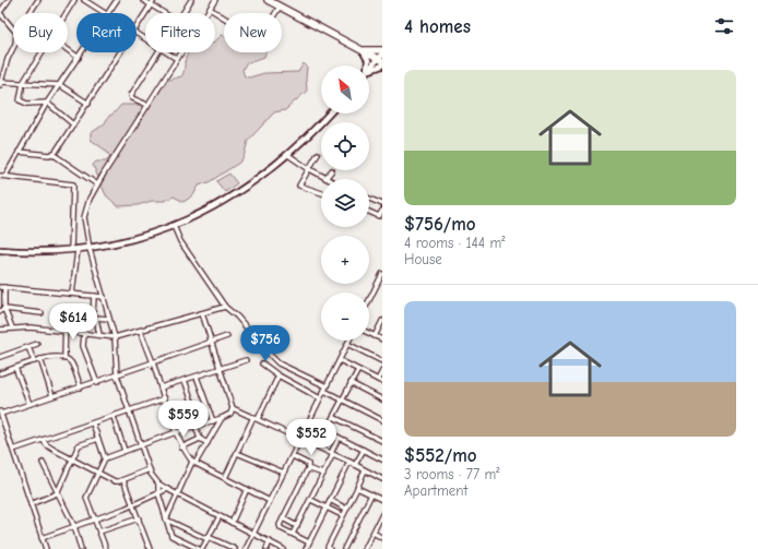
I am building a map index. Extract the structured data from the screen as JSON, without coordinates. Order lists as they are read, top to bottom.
{
  "north": "top left",
  "page": {
    "heading": "4 homes",
    "chip": [
      "Buy",
      "Rent",
      "Filters",
      "New"
    ],
    "list": [
      {
        "name": "$756/mo",
        "note": "4 rooms · 144 m² · House"
      },
      {
        "name": "$552/mo",
        "note": "3 rooms · 77 m² · Apartment"
      }
    ],
    "map_buttons": ["+", "−"],
    "price": [
      "$614",
      "$756",
      "$559",
      "$552"
    ]
  }
}
